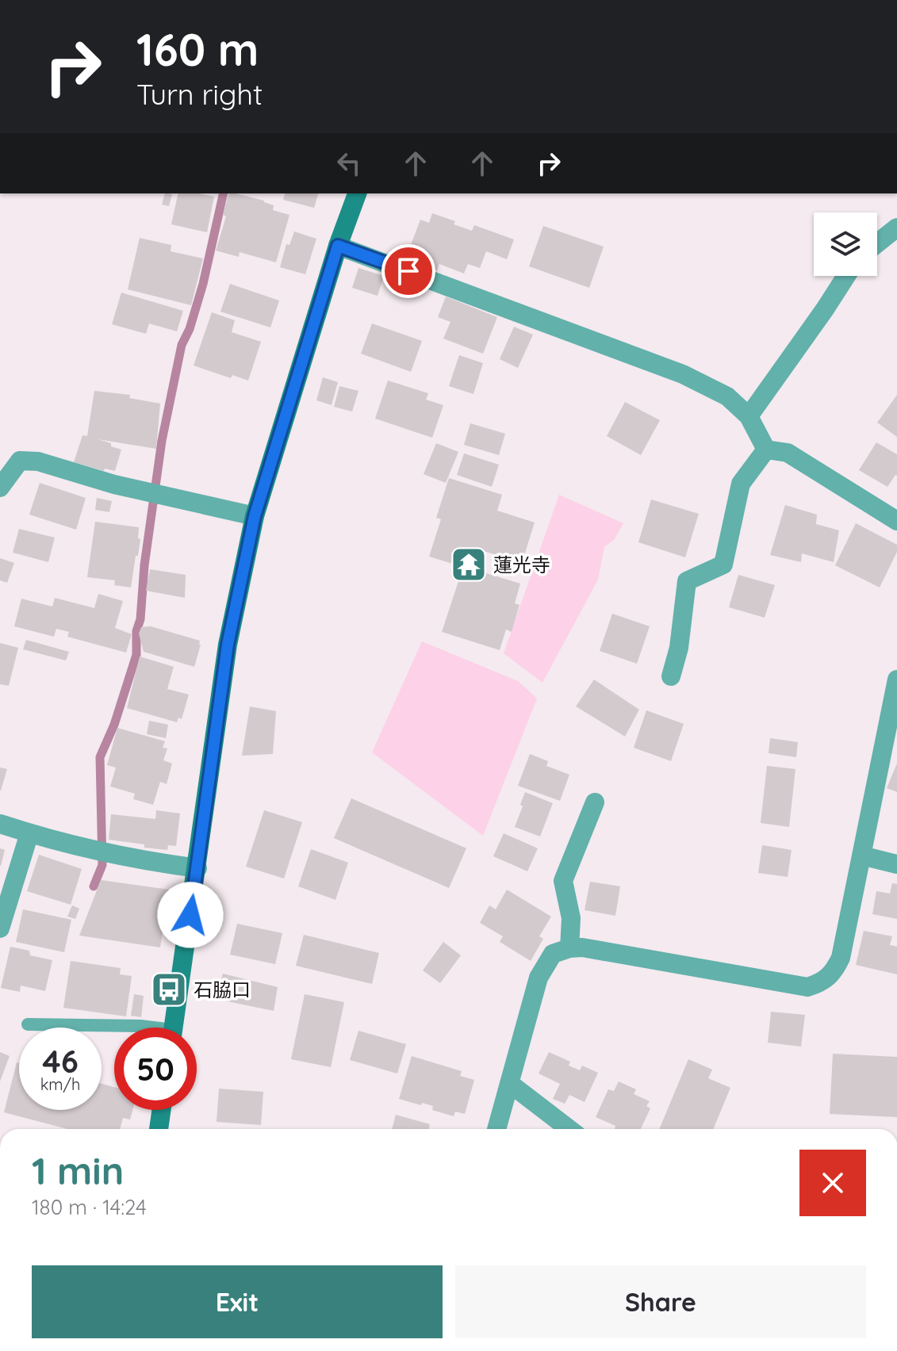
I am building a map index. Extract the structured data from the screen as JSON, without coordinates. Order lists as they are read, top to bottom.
{
  "places": {
    "temple": ["蓮光寺"],
    "bus stop": ["石脇口"]
  },
  "page": {
    "turn": ["160 m", "Turn right"],
    "speed": "46 km/h",
    "limit": "50",
    "heading": ["1 min", "180 m · 14:24"],
    "buttons": ["Exit", "Share"]
  }
}
